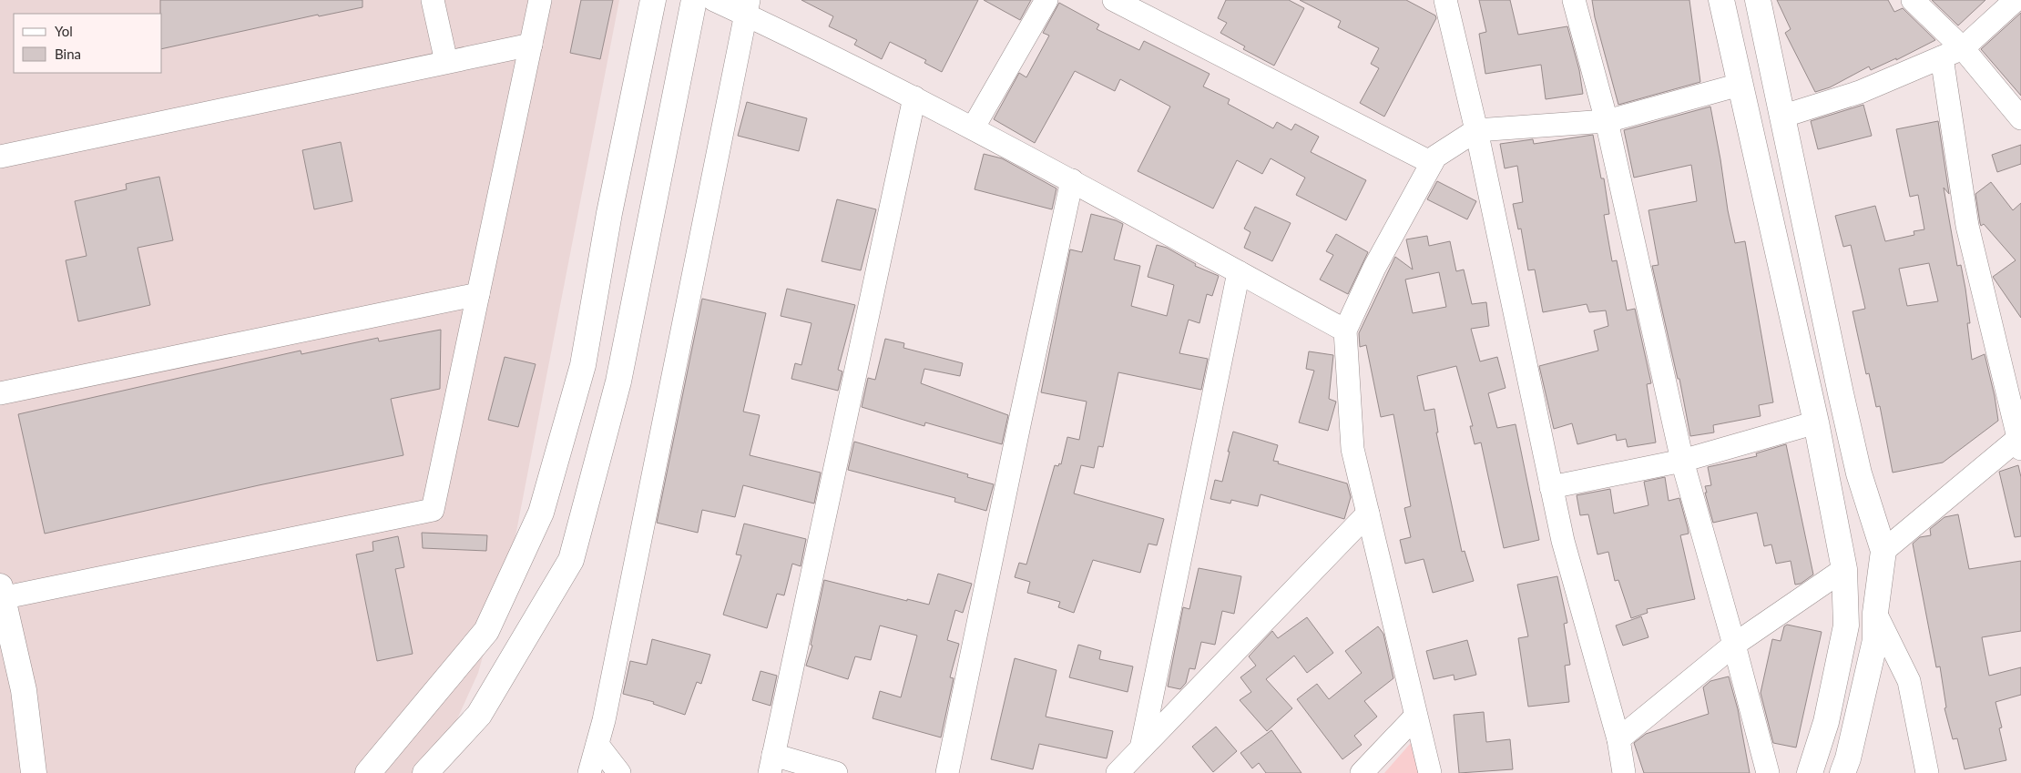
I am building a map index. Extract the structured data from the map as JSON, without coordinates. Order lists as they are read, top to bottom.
{
  "legend": ["Yol", "Bina"]
}
